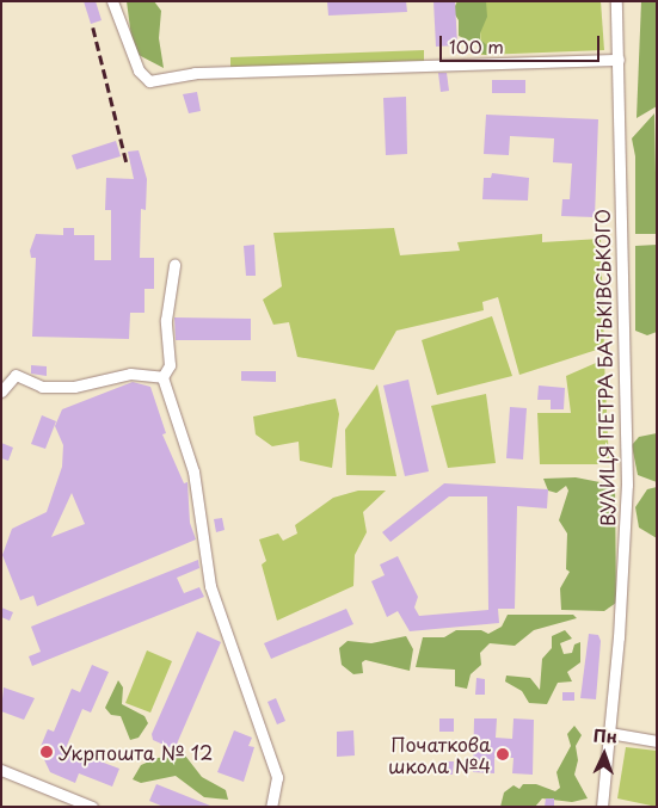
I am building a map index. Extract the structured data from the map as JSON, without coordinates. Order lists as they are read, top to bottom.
{
  "streets": {
    "street": ["ВУЛИЦЯ ПЕТРА БАТЬКІВСЬКОГО"]
  },
  "places": ["Укрпошта № 12", "Початкова школа №4"],
  "scale_bar": "100 m",
  "north": "top"
}
